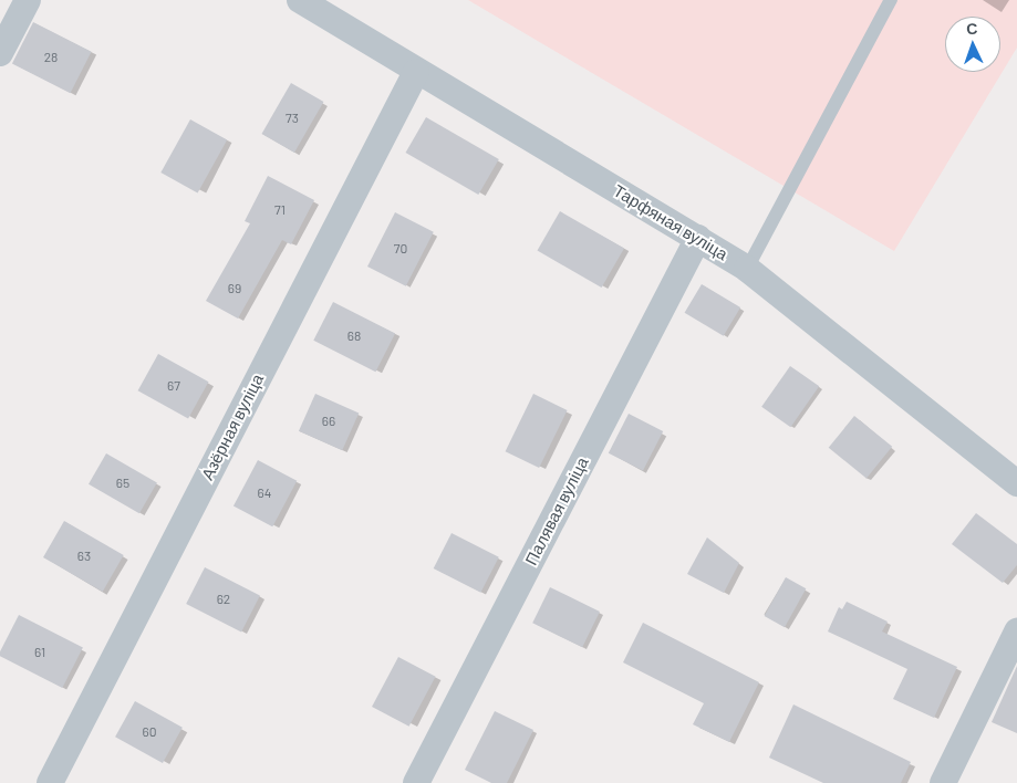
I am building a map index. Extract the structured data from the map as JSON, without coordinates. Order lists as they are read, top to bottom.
{
  "streets": {
    "street": ["Тарфяная вуліца", "Азёрная вуліца", "Палявая вуліца"]
  },
  "crossings": [
    ["Тарфяная вуліца", "Азёрная вуліца"],
    ["Тарфяная вуліца", "Палявая вуліца"]
  ],
  "house_numbers": [
    "28",
    "73",
    "71",
    "70",
    "69",
    "68",
    "67",
    "66",
    "65",
    "64",
    "63",
    "62",
    "61",
    "60"
  ],
  "north": "top"
}
